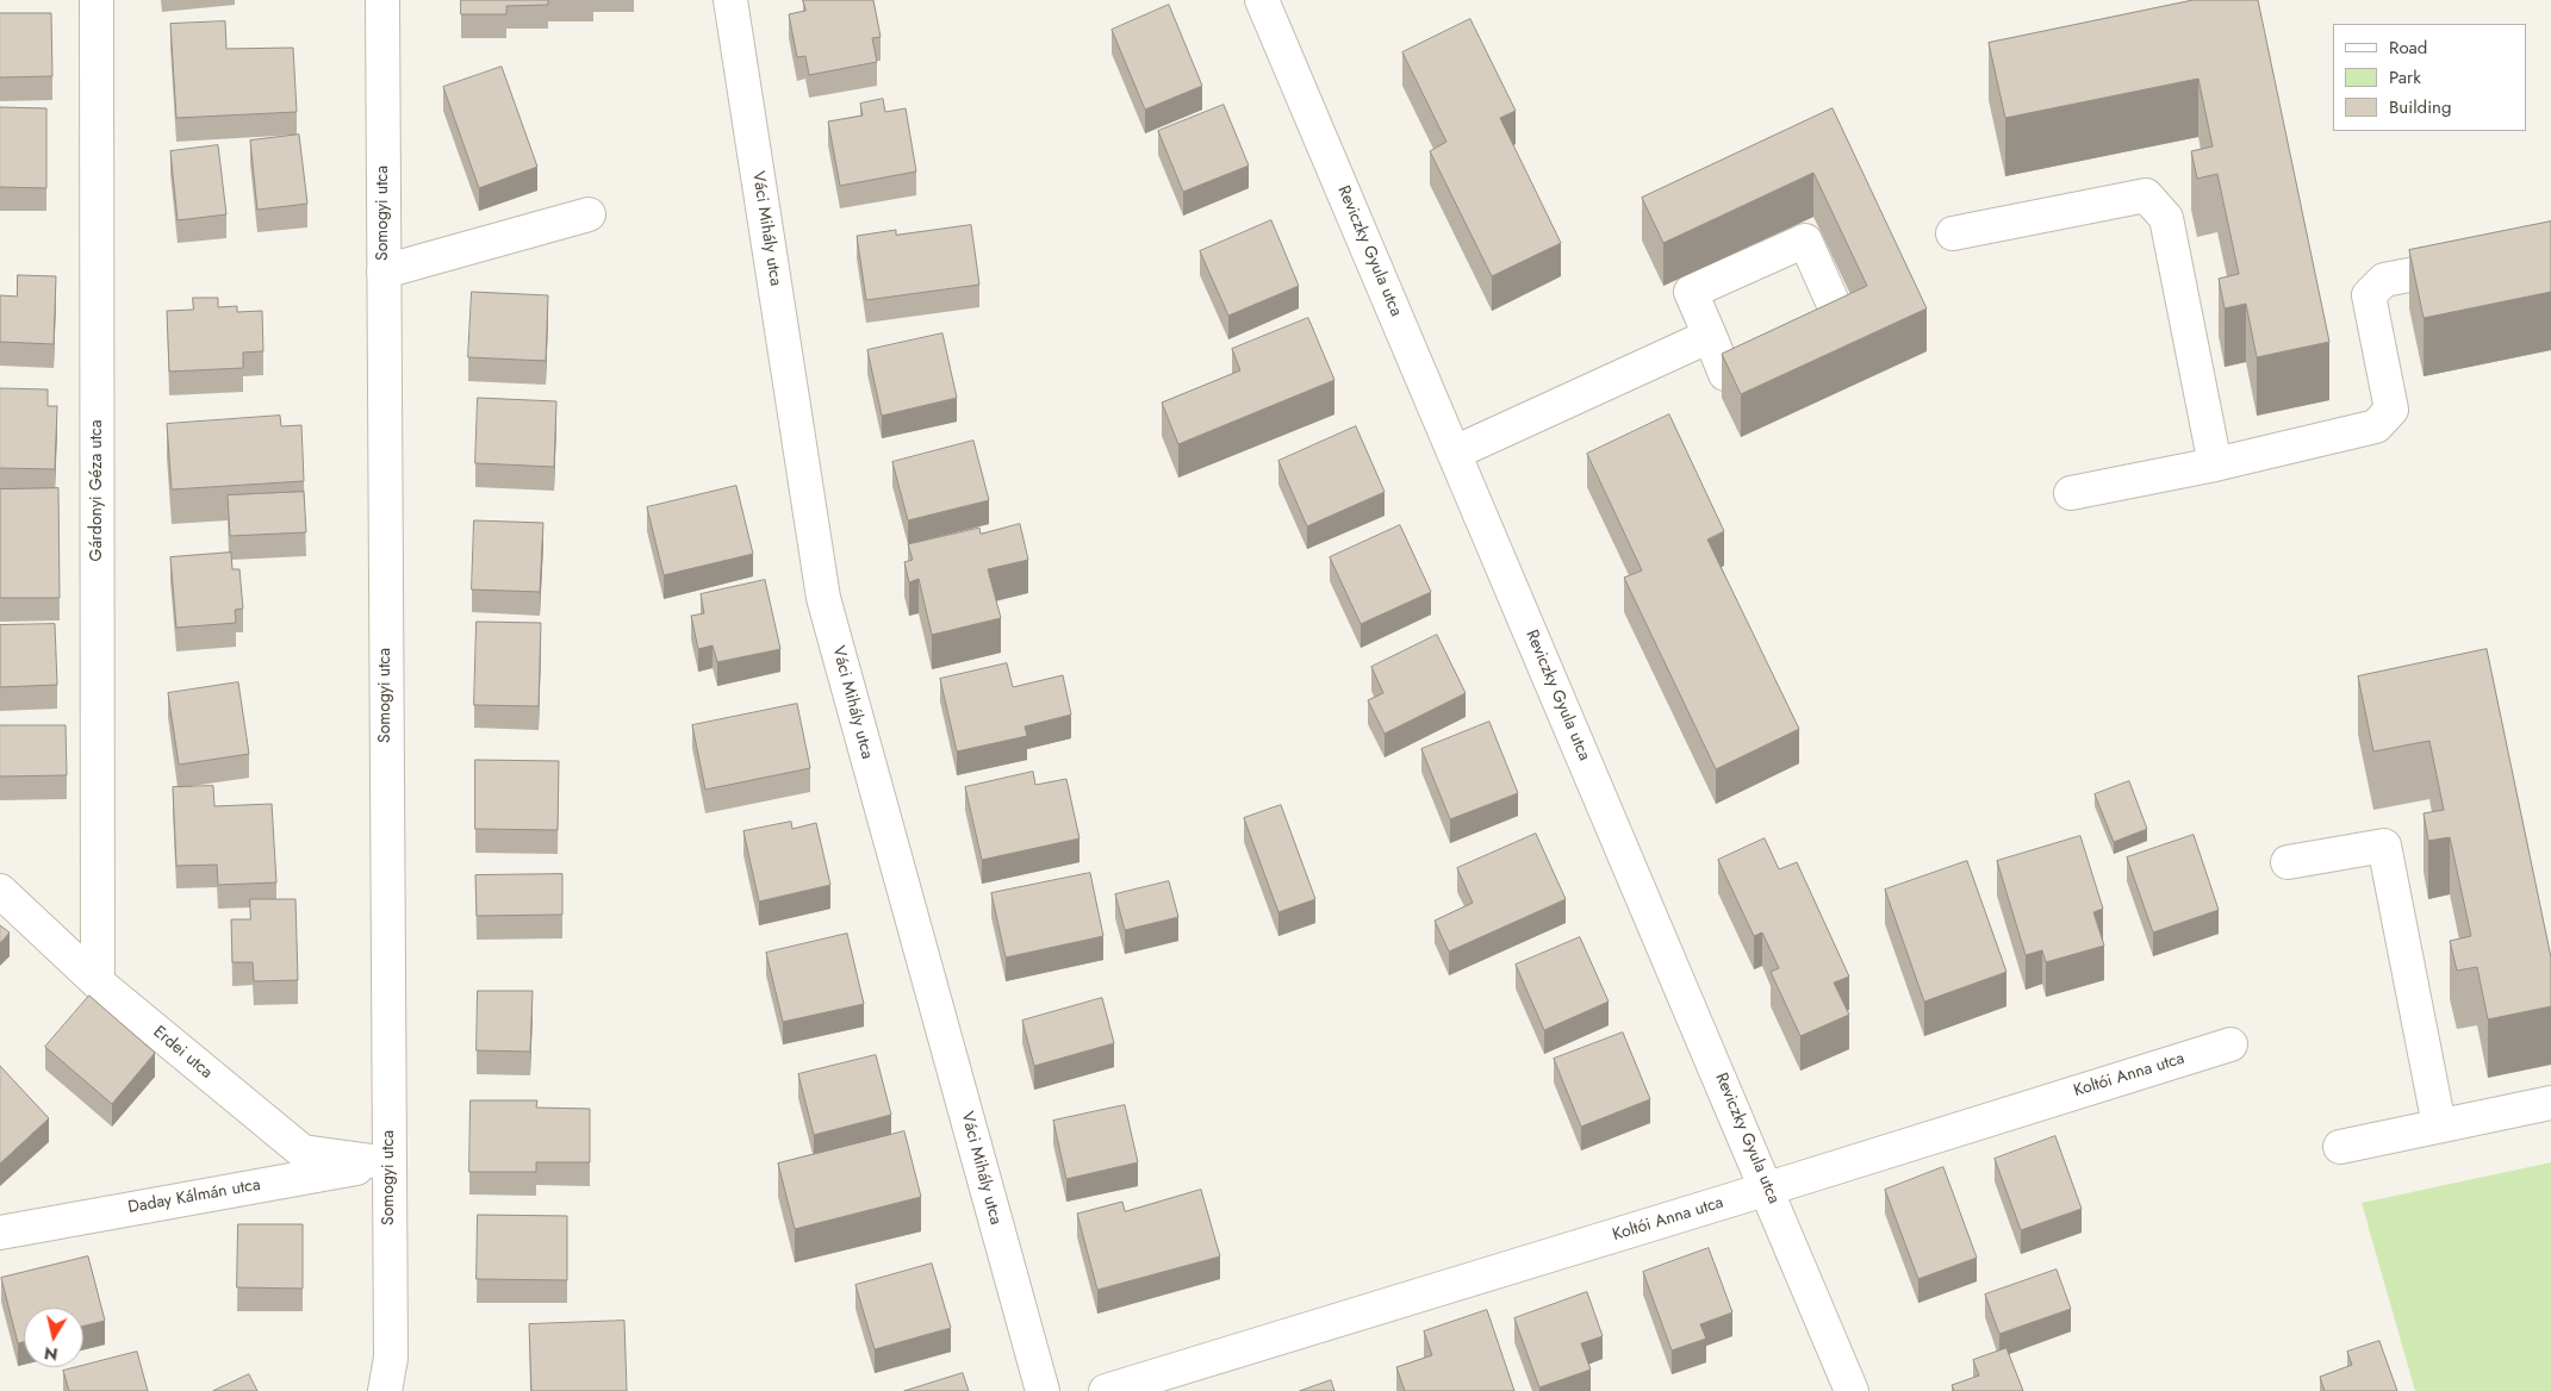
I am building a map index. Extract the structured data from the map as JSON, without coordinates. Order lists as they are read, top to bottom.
{
  "streets": {
    "street": [
      "Somogyi utca",
      "Váci Mihály utca",
      "Reviczky Gyula utca",
      "Gárdonyi Géza utca",
      "Erdei utca",
      "Koltói Anna utca",
      "Daday Kálmán utca"
    ]
  },
  "crossings": [
    ["Somogyi utca", "Erdei utca"],
    ["Somogyi utca", "Daday Kálmán utca"],
    ["Reviczky Gyula utca", "Koltói Anna utca"],
    ["Gárdonyi Géza utca", "Erdei utca"],
    ["Erdei utca", "Daday Kálmán utca"]
  ],
  "legend": ["Road", "Park", "Building"],
  "north": "bottom"
}
